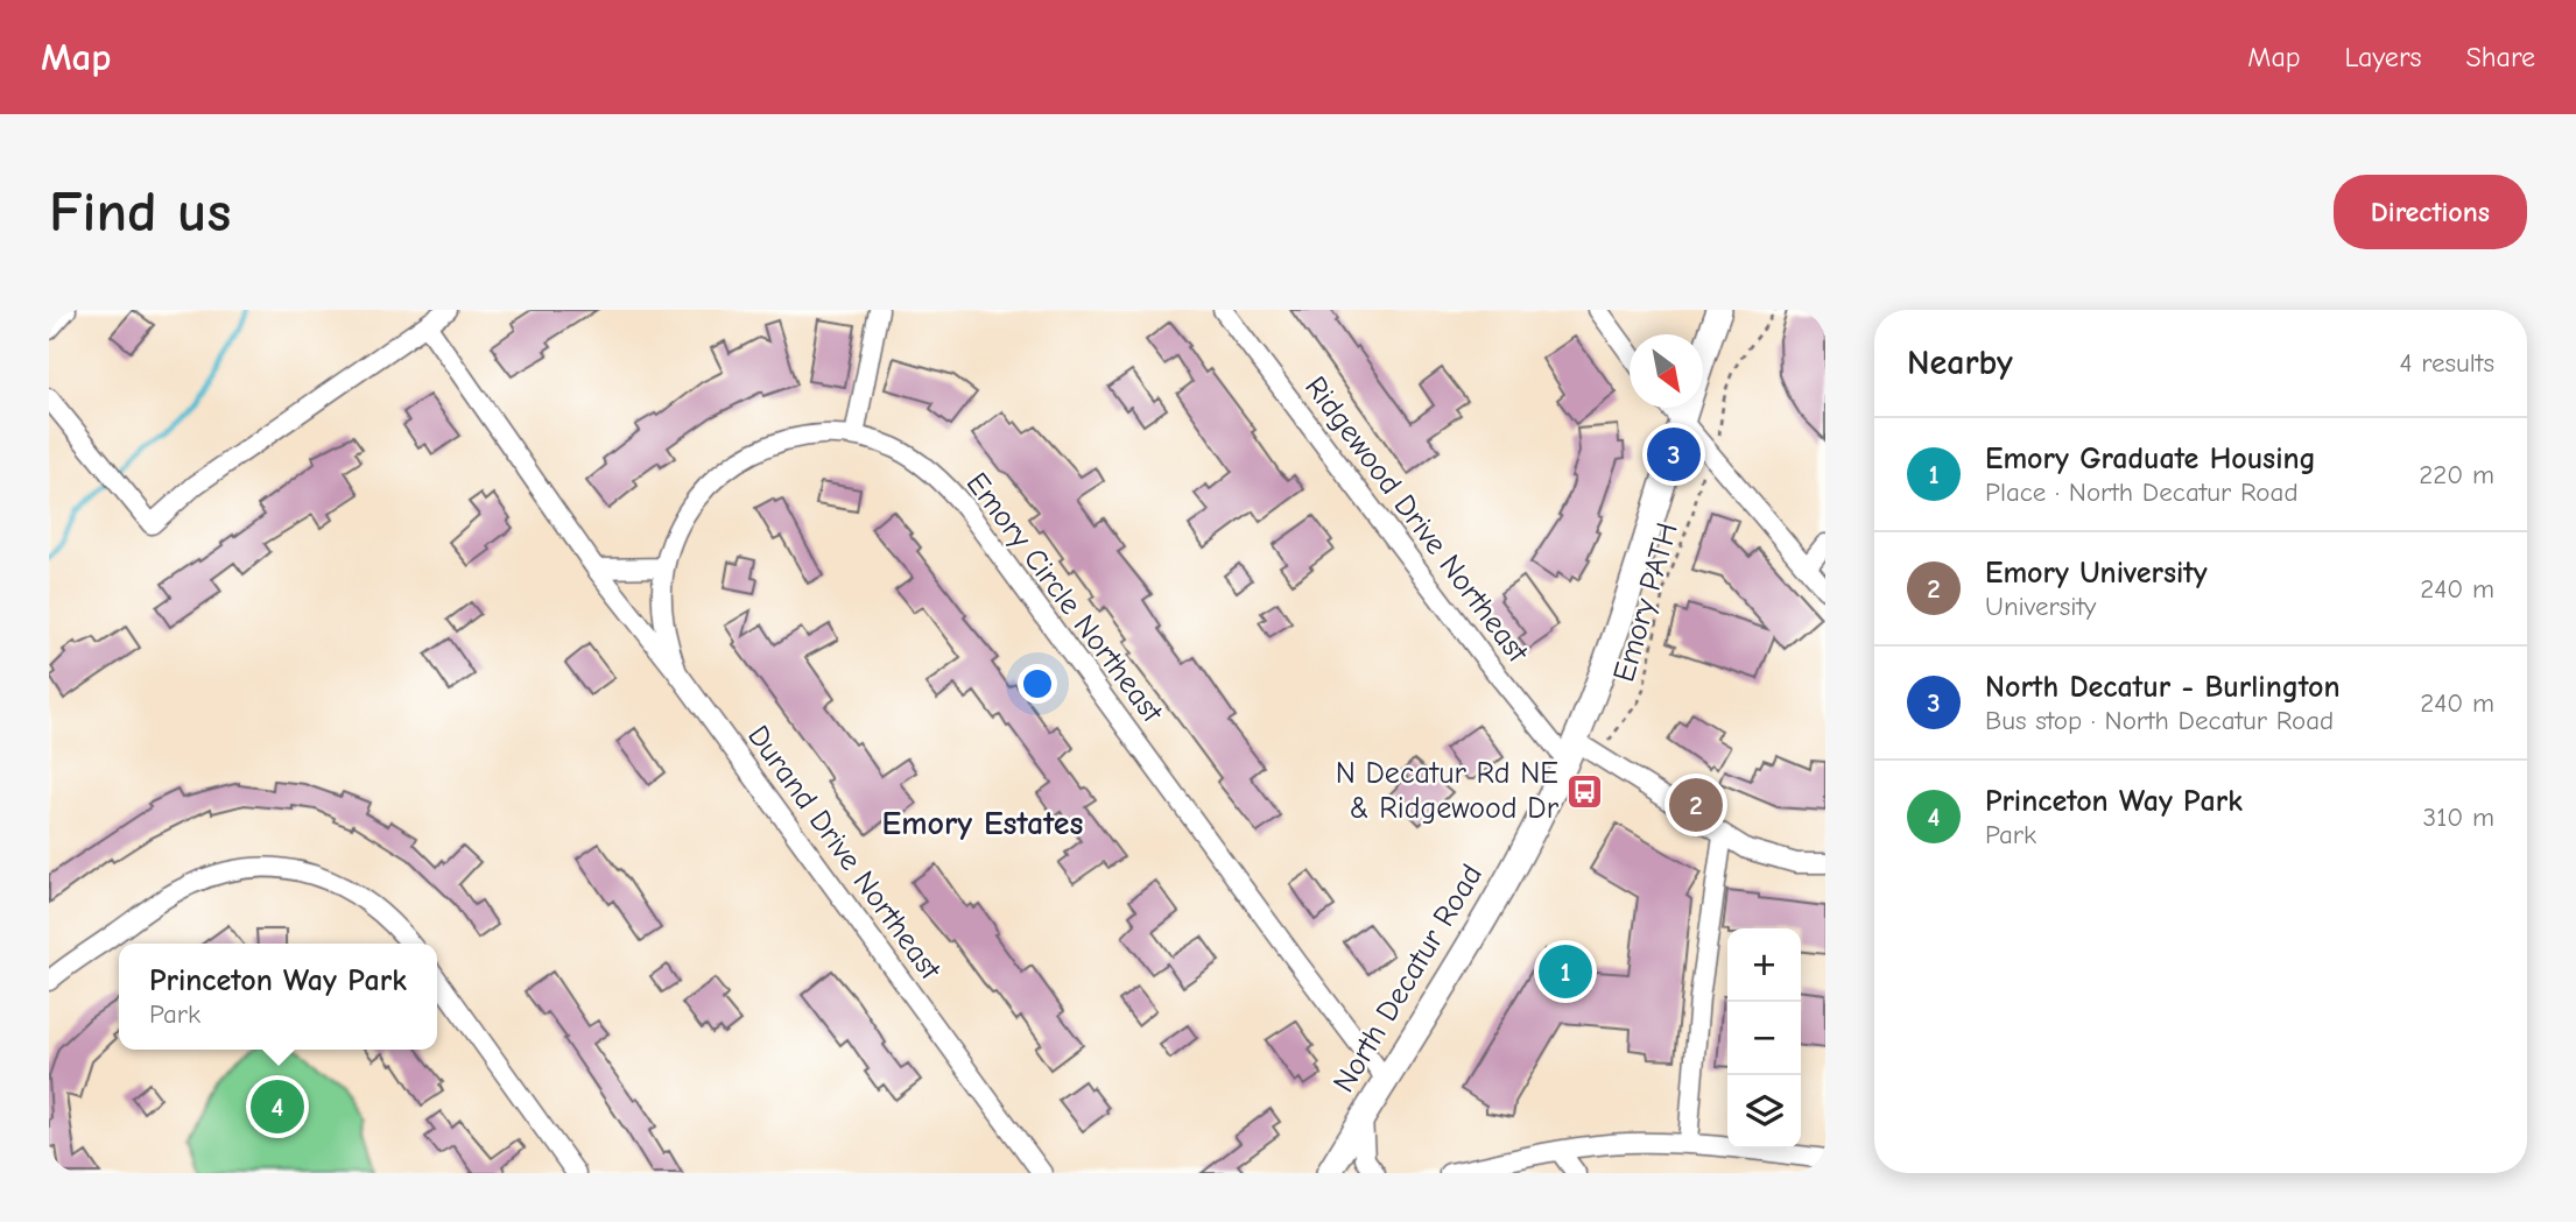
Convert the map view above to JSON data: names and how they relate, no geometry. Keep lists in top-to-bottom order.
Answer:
{
  "streets": {
    "main road": ["North Decatur Road"],
    "street": ["Ridgewood Drive Northeast", "Emory Circle Northeast", "Durand Drive Northeast"],
    "path": ["Emory PATH"]
  },
  "crossings": [
    ["Ridgewood Drive Northeast", "North Decatur Road"],
    ["Emory Circle Northeast", "Durand Drive Northeast"],
    ["Emory Circle Northeast", "North Decatur Road"]
  ],
  "districts": ["Emory Estates"],
  "places": {
    "bus stop": ["N Decatur Rd NE & Ridgewood Dr"]
  },
  "north": "bottom right",
  "page": {
    "header": "Map",
    "nav": ["Map", "Layers", "Share"],
    "buttons": "Directions",
    "title": "Find us",
    "heading": ["Nearby", "4 results"],
    "list": [
      {
        "mark": "1",
        "name": "Emory Graduate Housing",
        "note": "Place · North Decatur Road",
        "value": "220 m"
      },
      {
        "mark": "2",
        "name": "Emory University",
        "note": "University",
        "value": "240 m"
      },
      {
        "mark": "3",
        "name": "North Decatur - Burlington",
        "note": "Bus stop · North Decatur Road",
        "value": "240 m"
      },
      {
        "mark": "4",
        "name": "Princeton Way Park",
        "note": "Park",
        "value": "310 m"
      }
    ],
    "pins": [
      "3",
      "2",
      "1",
      "4"
    ],
    "map_buttons": ["+", "−"],
    "popup": ["Princeton Way Park", "Park"]
  }
}
